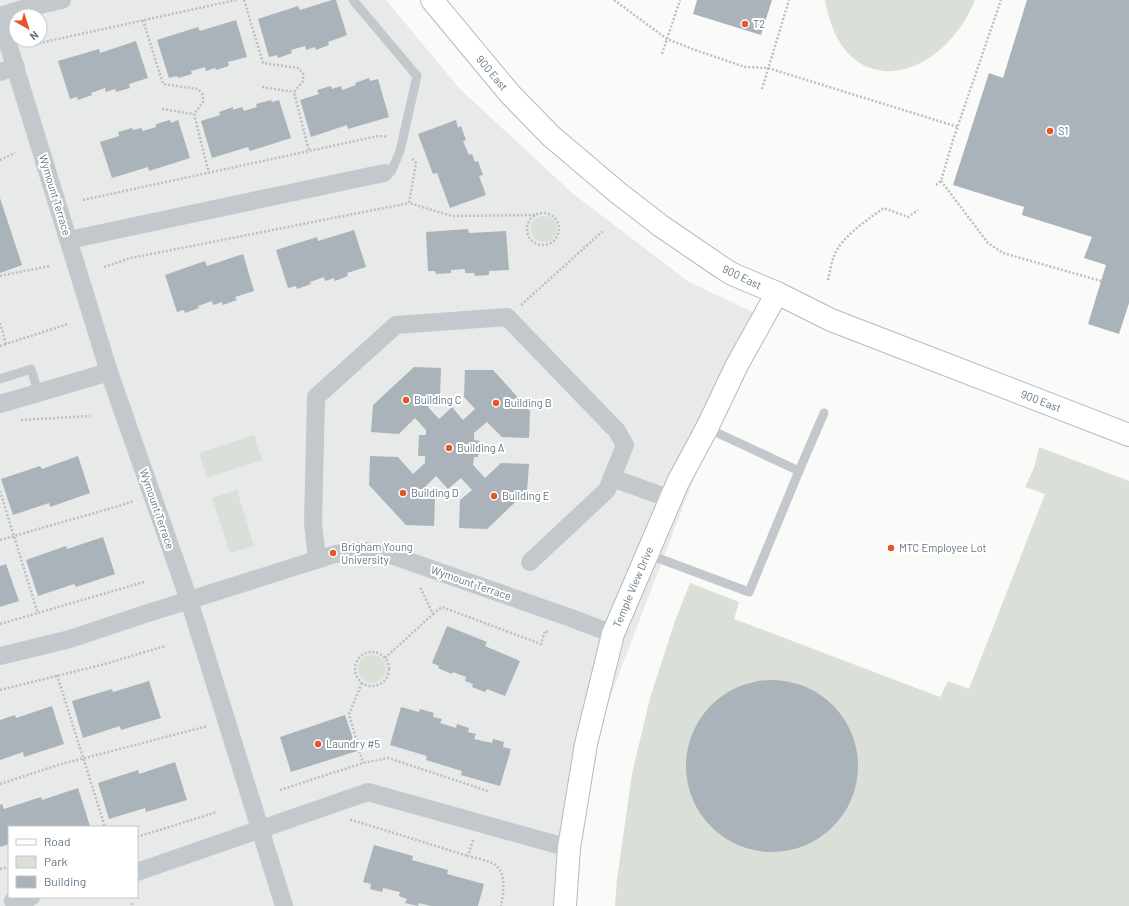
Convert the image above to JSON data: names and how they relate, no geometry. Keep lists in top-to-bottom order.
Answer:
{
  "streets": {
    "main road": ["900 East", "Temple View Drive"],
    "street": ["Wymount Terrace"]
  },
  "crossings": [
    ["900 East", "Temple View Drive"],
    ["Wymount Terrace", "Temple View Drive"]
  ],
  "places": [
    "T2",
    "S1",
    "Building C",
    "Building B",
    "Building A",
    "Building D",
    "Building E",
    "MTC Employee Lot",
    "Brigham Young University",
    "Laundry #5"
  ],
  "legend": ["Road", "Park", "Building"],
  "north": "bottom right"
}
